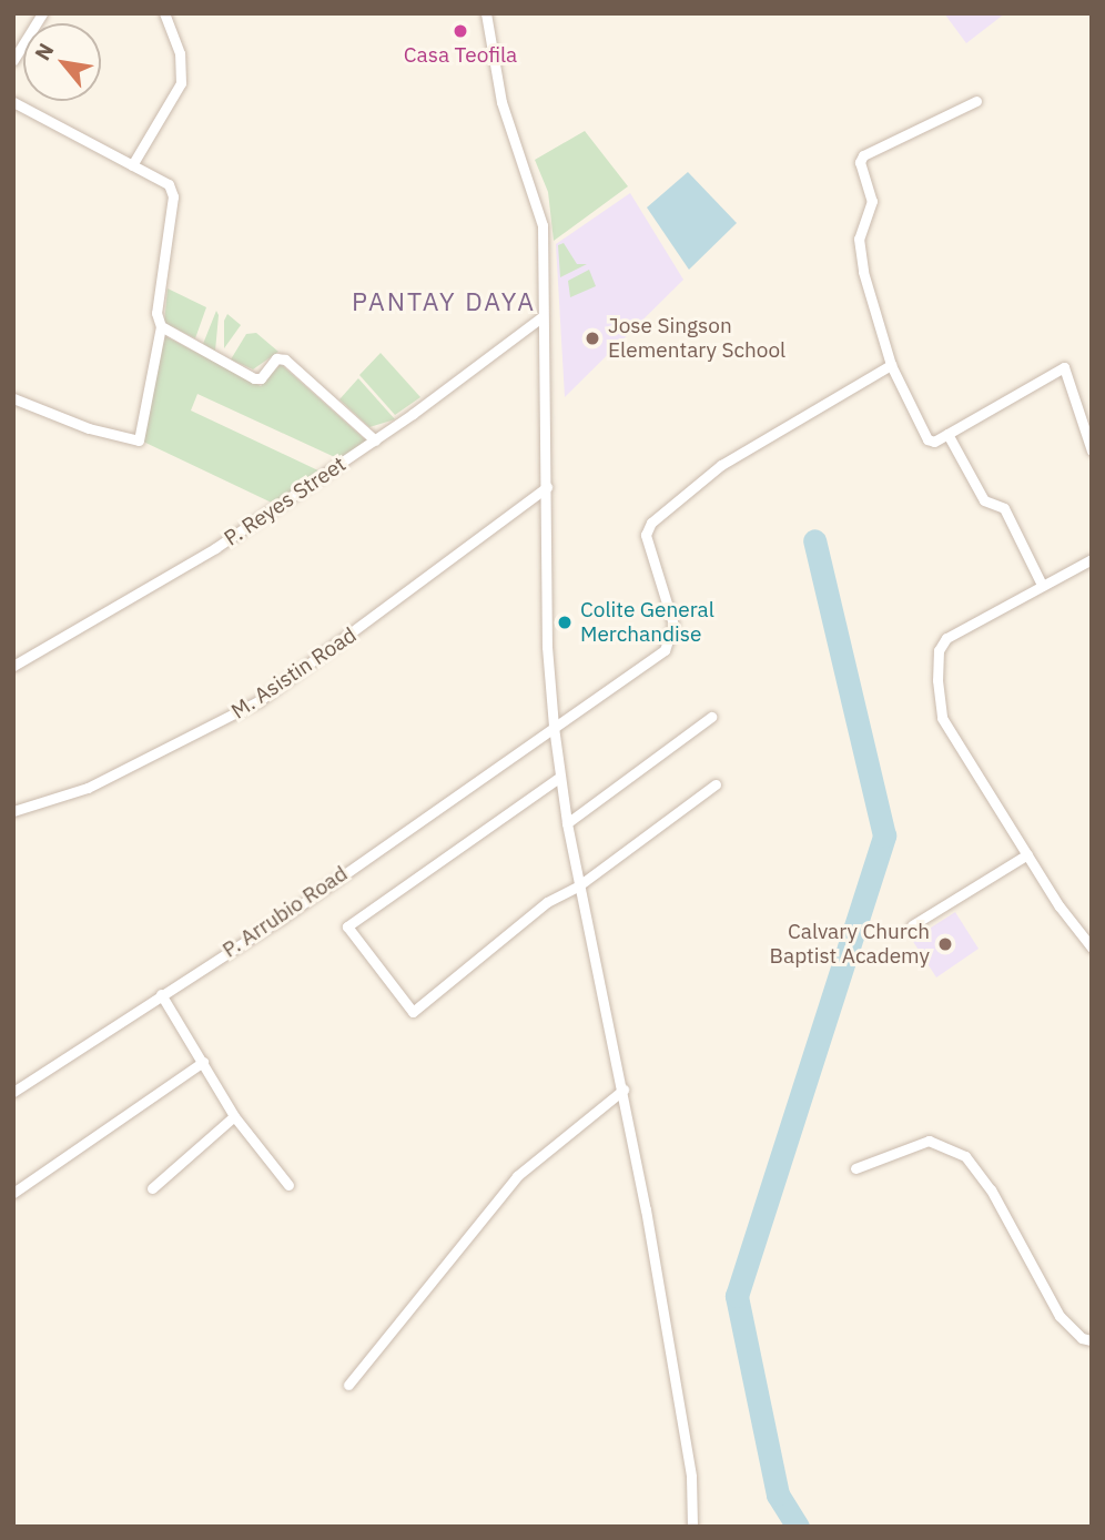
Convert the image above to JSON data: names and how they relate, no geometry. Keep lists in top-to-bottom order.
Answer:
{
  "streets": {
    "street": ["P. Reyes Street", "M. Asistin Road", "P. Arrubio Road"]
  },
  "districts": ["PANTAY DAYA"],
  "places": [
    "Casa Teofila",
    "Jose Singson Elementary School",
    "Colite General Merchandise",
    "Calvary Church Baptist Academy"
  ],
  "north": "top left"
}
